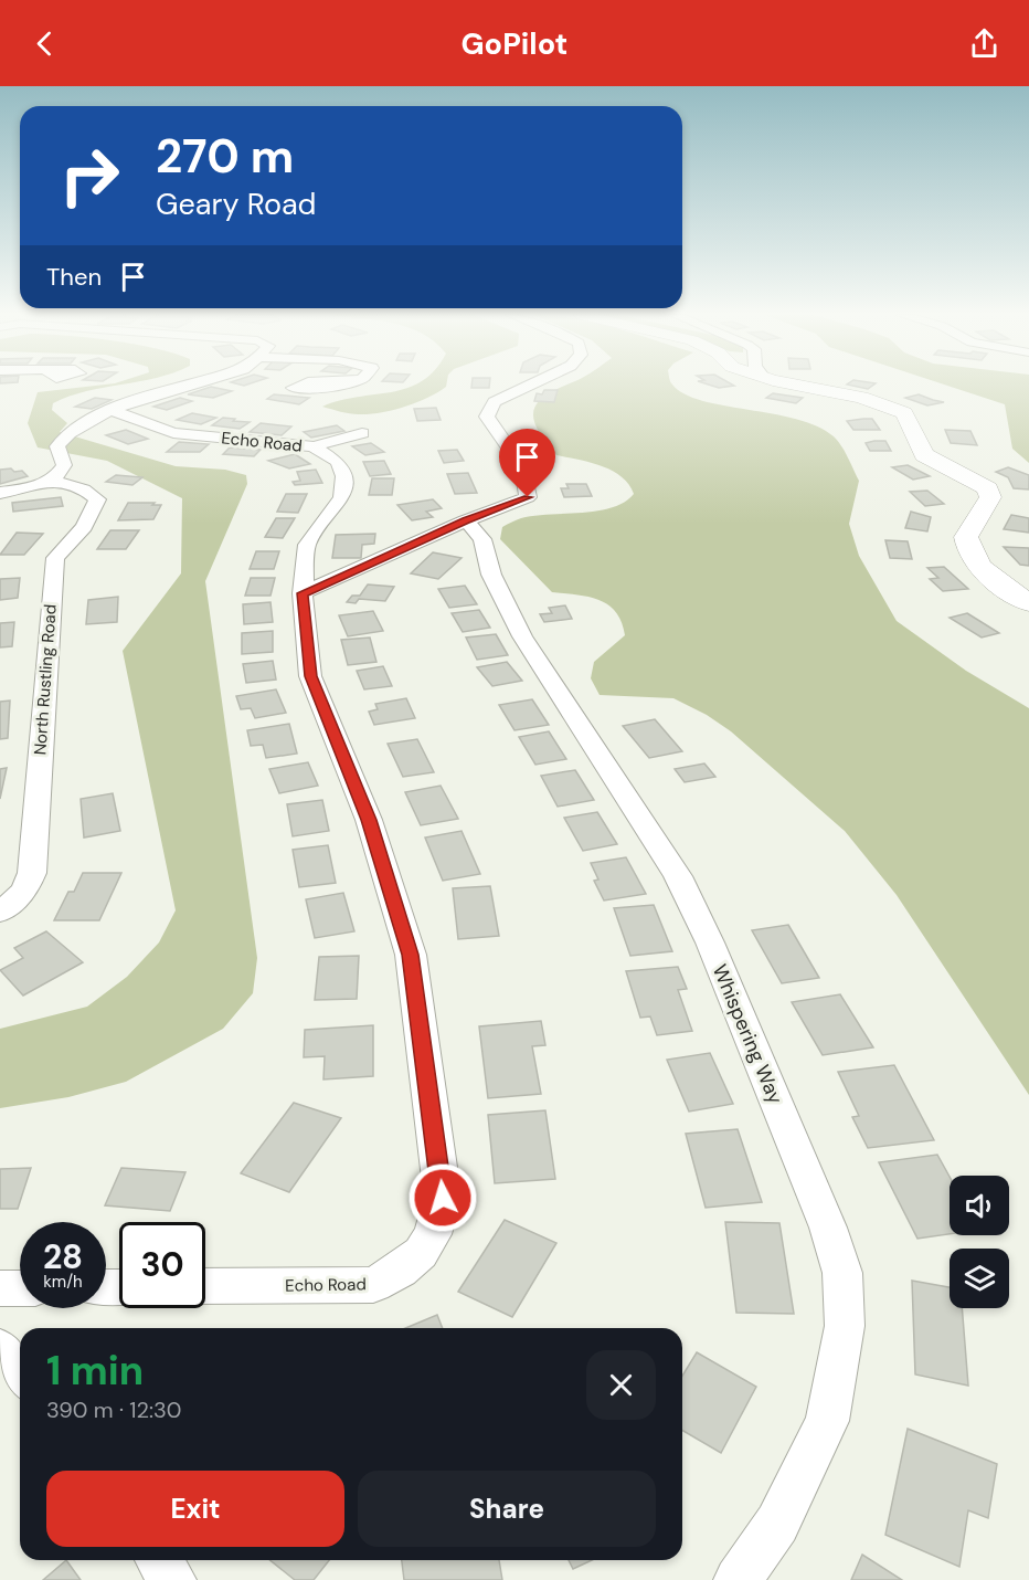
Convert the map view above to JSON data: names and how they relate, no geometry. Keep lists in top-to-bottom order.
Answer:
{
  "streets": {
    "street": ["Echo Road", "North Rustling Road", "Whispering Way"]
  },
  "page": {
    "header": "GoPilot",
    "turn": ["270 m", "Geary Road"],
    "then": "Then",
    "speed": "28 km/h",
    "limit": "30",
    "heading": ["1 min", "390 m · 12:30"],
    "buttons": ["Exit", "Share"]
  }
}
